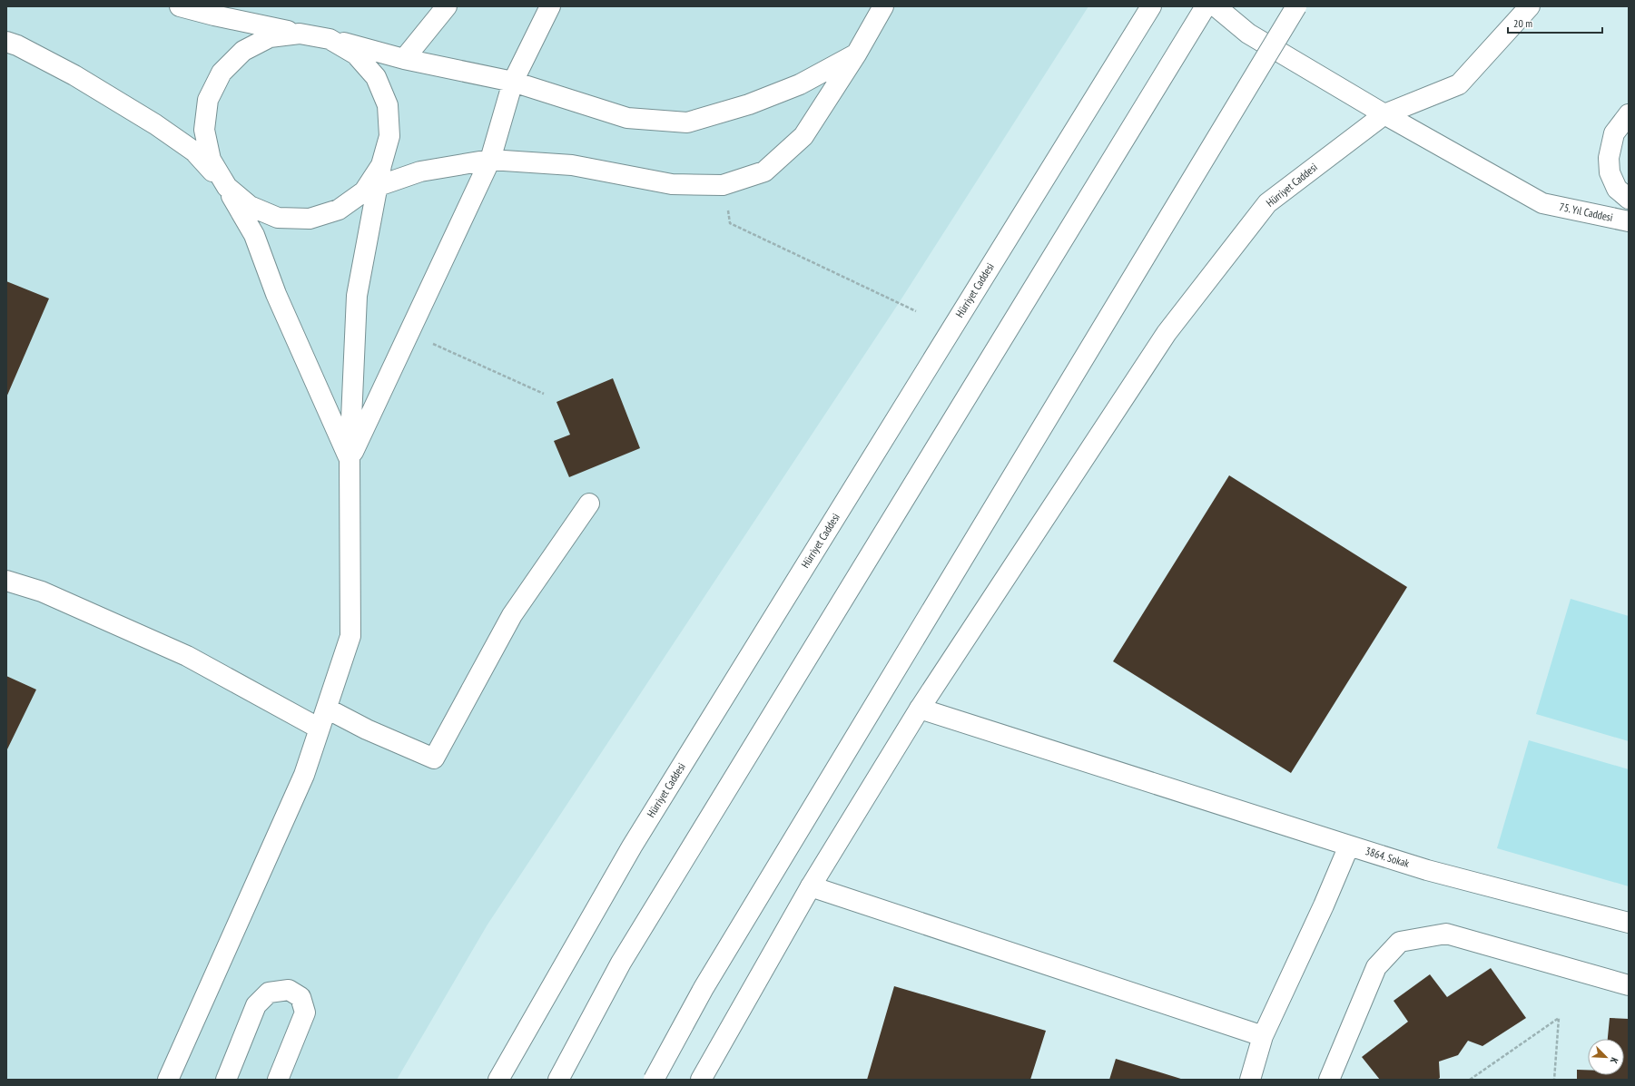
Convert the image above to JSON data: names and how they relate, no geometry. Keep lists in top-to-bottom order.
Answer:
{
  "streets": {
    "main road": ["Hürriyet Caddesi", "75. Yıl Caddesi", "3864. Sokak"]
  },
  "crossings": [
    ["Hürriyet Caddesi", "75. Yıl Caddesi"],
    ["Hürriyet Caddesi", "3864. Sokak"]
  ],
  "scale_bar": "20 m",
  "north": "bottom right"
}
